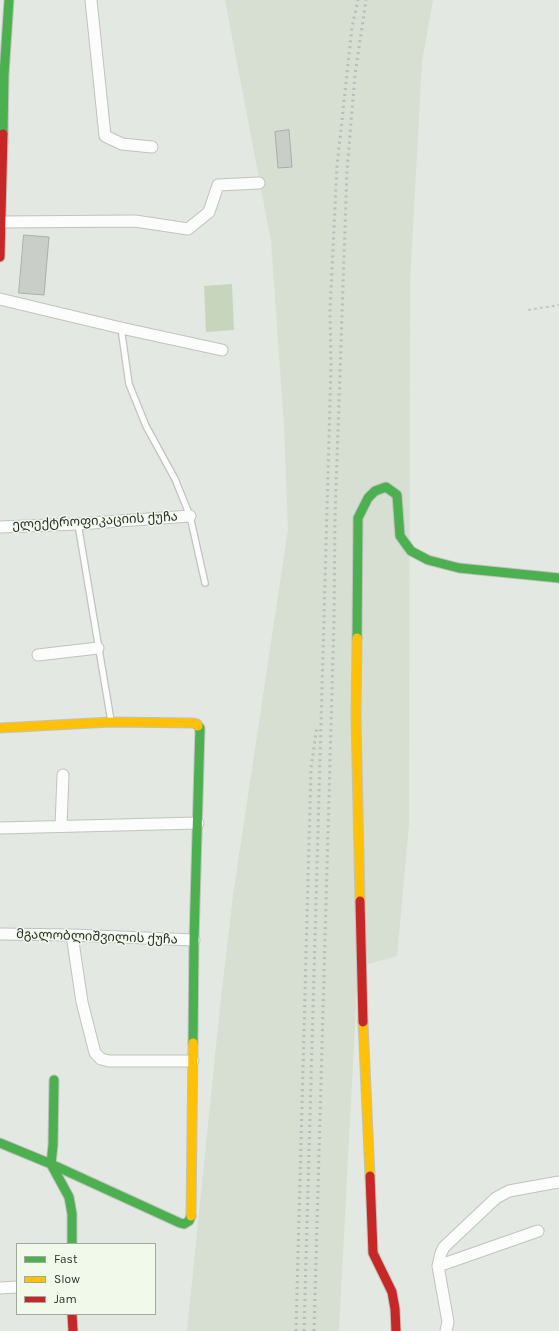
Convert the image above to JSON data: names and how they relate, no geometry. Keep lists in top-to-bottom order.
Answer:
{
  "streets": {
    "street": ["ელექტროფიკაციის ქუჩა", "მგალობლიშვილის ქუჩა"]
  },
  "legend": ["Fast", "Slow", "Jam"]
}
